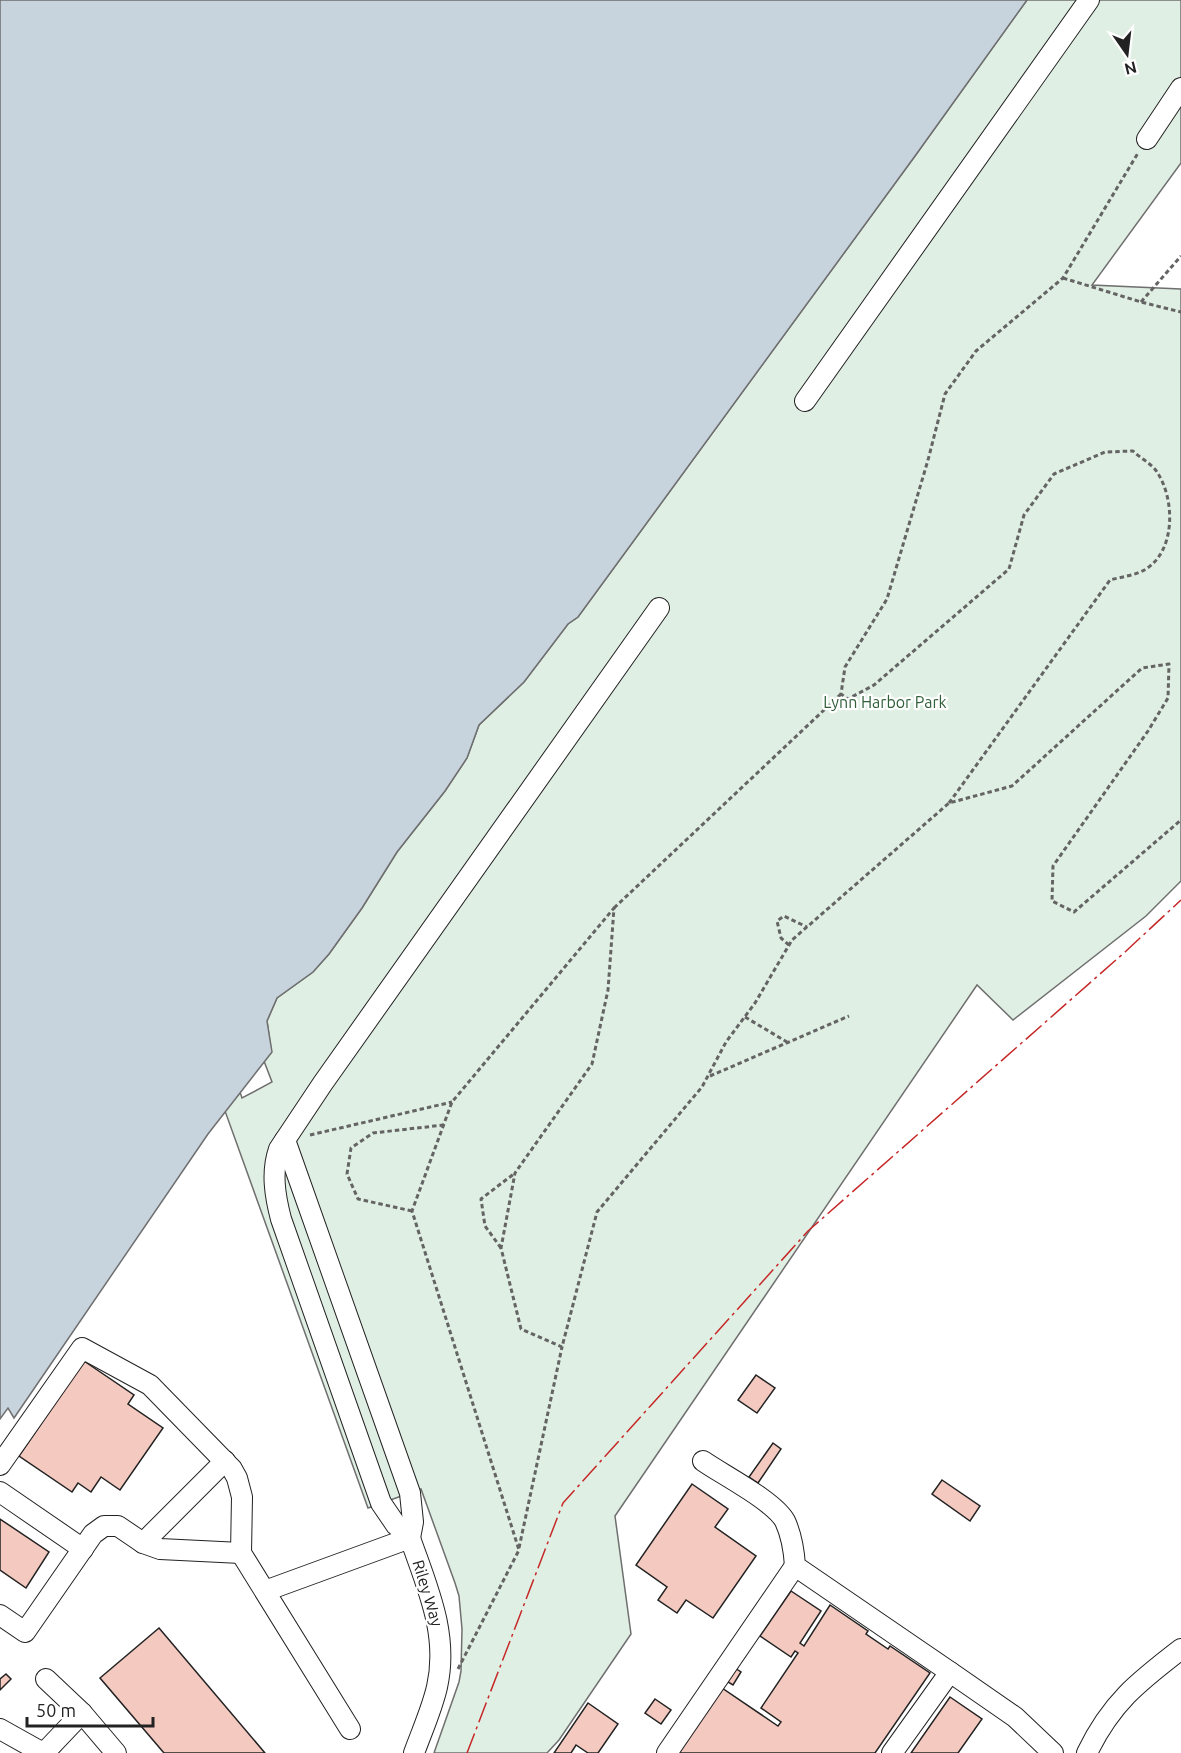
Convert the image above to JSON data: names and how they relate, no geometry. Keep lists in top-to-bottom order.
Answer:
{
  "streets": {
    "street": ["Riley Way"]
  },
  "parks": ["Lynn Harbor Park"],
  "scale_bar": "50 m",
  "north": "bottom"
}
